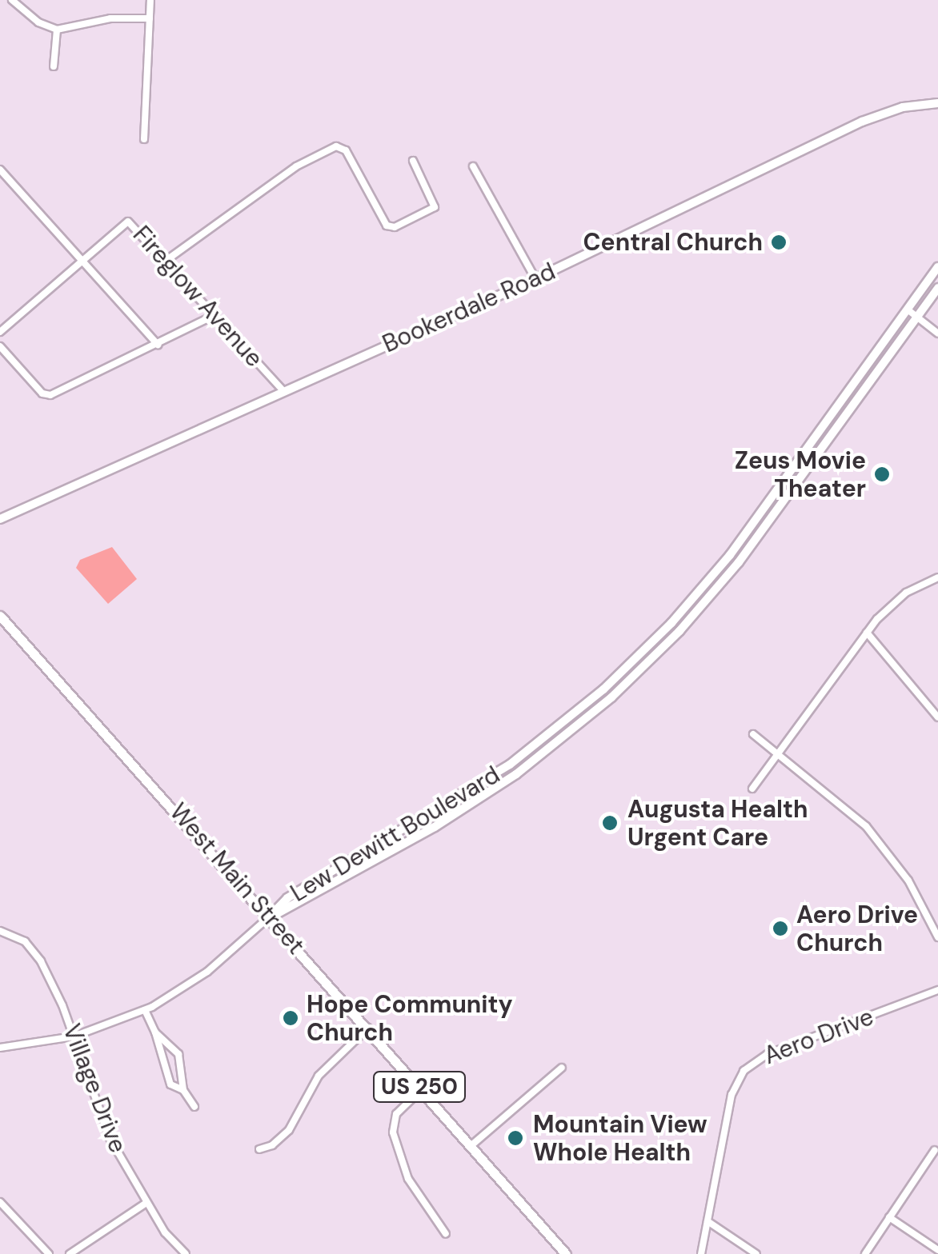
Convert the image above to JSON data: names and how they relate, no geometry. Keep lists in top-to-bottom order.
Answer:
{
  "streets": {
    "main road": [
      "Bookerdale Road",
      "Lew Dewitt Boulevard",
      "West Main Street",
      "US 250"
    ],
    "street": ["Fireglow Avenue", "Aero Drive", "Village Drive"]
  },
  "crossings": [
    ["Fireglow Avenue", "Bookerdale Road"],
    ["Lew Dewitt Boulevard", "West Main Street"],
    ["West Main Street", "US 250"]
  ],
  "places": [
    "Central Church",
    "Zeus Movie Theater",
    "Augusta Health Urgent Care",
    "Aero Drive Church",
    "Hope Community Church",
    "Mountain View Whole Health"
  ]
}
